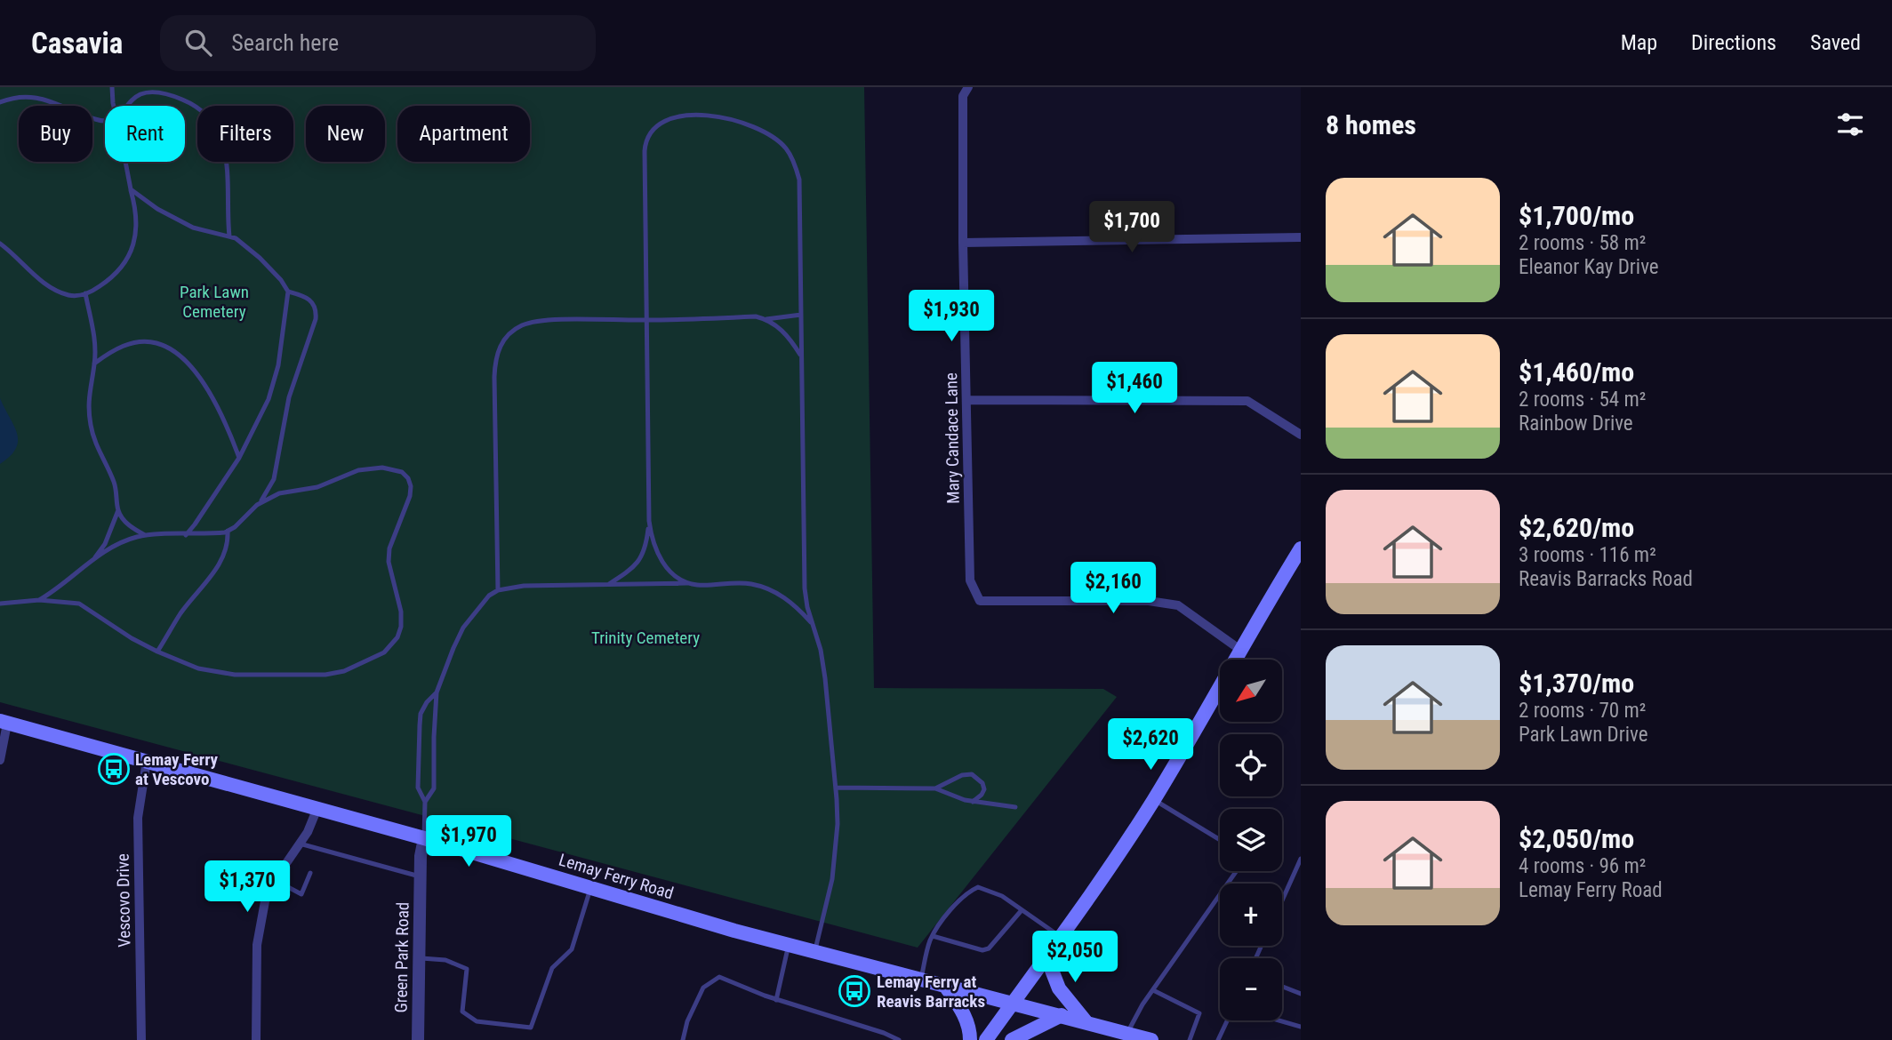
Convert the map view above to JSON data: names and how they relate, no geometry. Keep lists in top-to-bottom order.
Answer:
{
  "streets": {
    "main road": ["Lemay Ferry Road"],
    "street": ["Mary Candace Lane", "Vescovo Drive", "Green Park Road"]
  },
  "crossings": [
    ["Lemay Ferry Road", "Vescovo Drive"],
    ["Lemay Ferry Road", "Green Park Road"]
  ],
  "parks": ["Park Lawn Cemetery", "Trinity Cemetery"],
  "places": {
    "bus stop": ["Lemay Ferry at Vescovo", "Lemay Ferry at Reavis Barracks"]
  },
  "north": "bottom left",
  "page": {
    "header": "Casavia",
    "search": "Search here",
    "nav": ["Map", "Directions", "Saved"],
    "heading": "8 homes",
    "chip": [
      "Buy",
      "Rent",
      "Filters",
      "New",
      "Apartment"
    ],
    "list": [
      {
        "name": "$1,700/mo",
        "note": "2 rooms · 58 m² · Eleanor Kay Drive"
      },
      {
        "name": "$1,460/mo",
        "note": "2 rooms · 54 m² · Rainbow Drive"
      },
      {
        "name": "$2,620/mo",
        "note": "3 rooms · 116 m² · Reavis Barracks Road"
      },
      {
        "name": "$1,370/mo",
        "note": "2 rooms · 70 m² · Park Lawn Drive"
      },
      {
        "name": "$2,050/mo",
        "note": "4 rooms · 96 m² · Lemay Ferry Road"
      }
    ],
    "price": [
      "$1,700",
      "$1,930",
      "$1,460",
      "$2,160",
      "$2,620",
      "$1,970",
      "$1,370",
      "$2,050"
    ],
    "map_buttons": ["+", "−"]
  }
}
